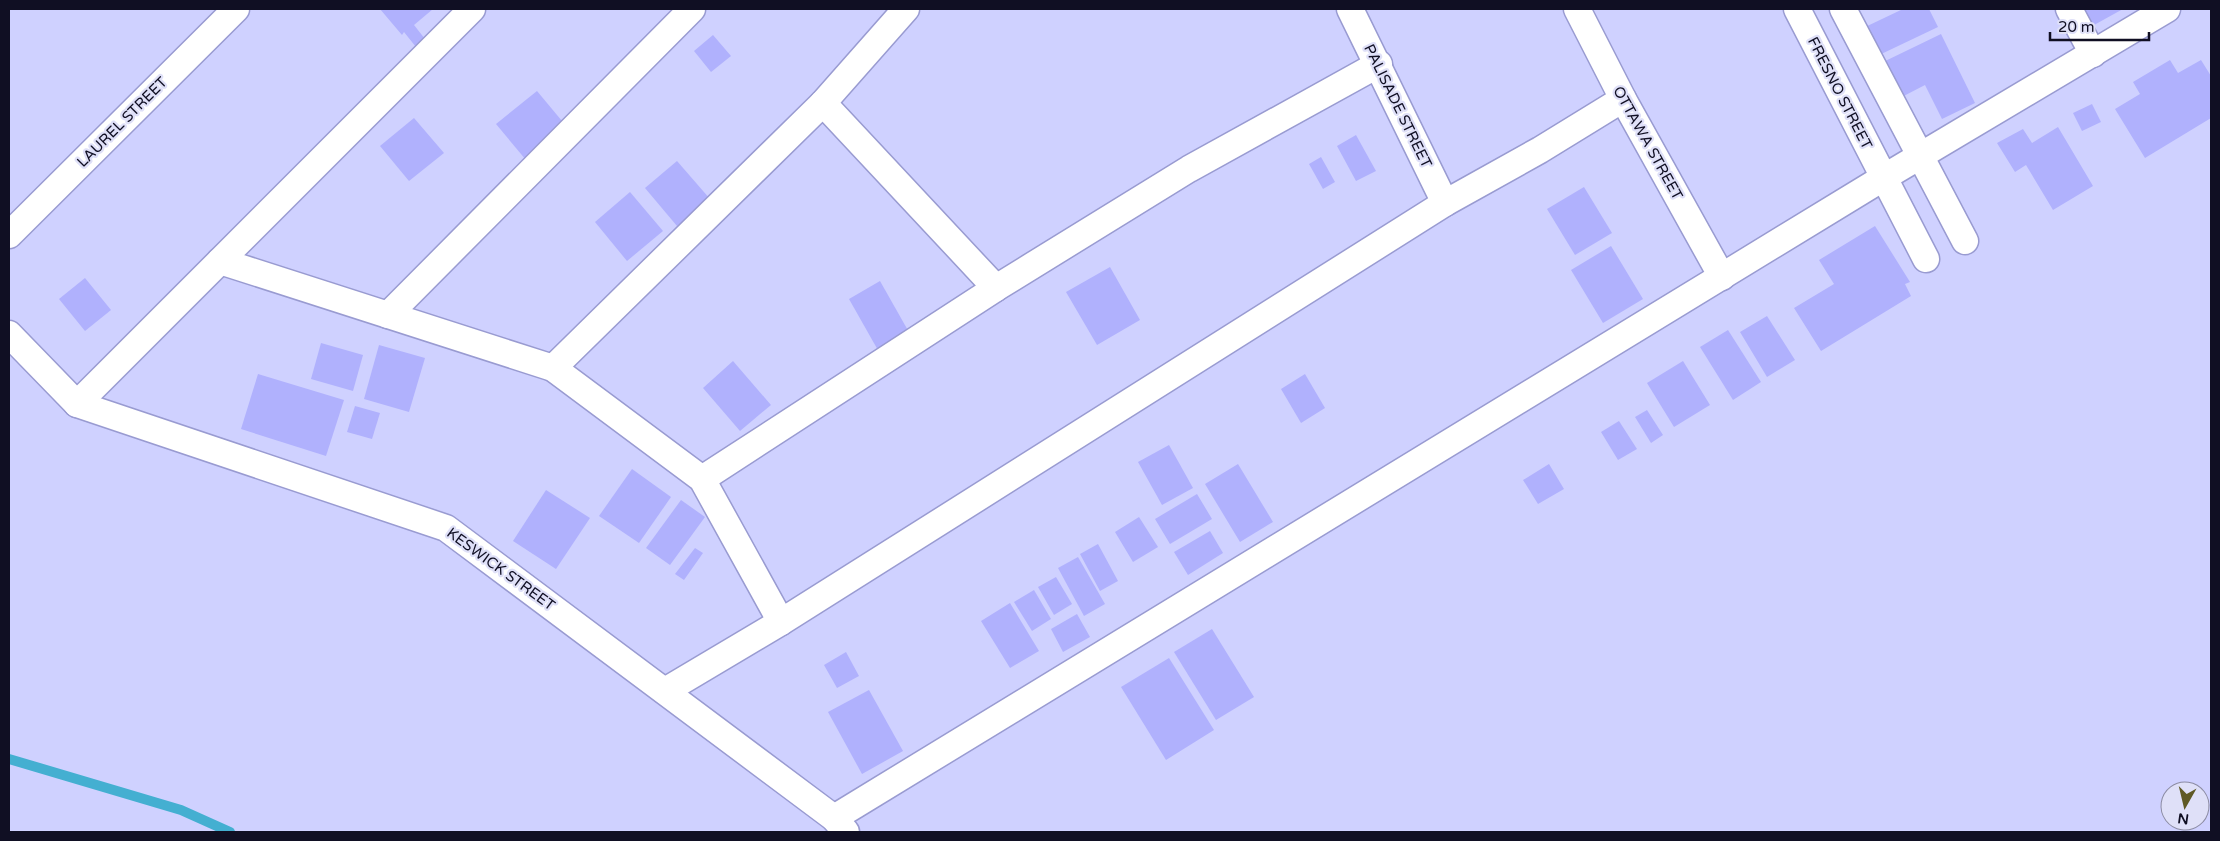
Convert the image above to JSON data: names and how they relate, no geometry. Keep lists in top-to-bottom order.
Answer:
{
  "streets": {
    "street": [
      "FRESNO STREET",
      "PALISADE STREET",
      "LAUREL STREET",
      "OTTAWA STREET",
      "KESWICK STREET"
    ]
  },
  "scale_bar": "20 m",
  "north": "bottom"
}
